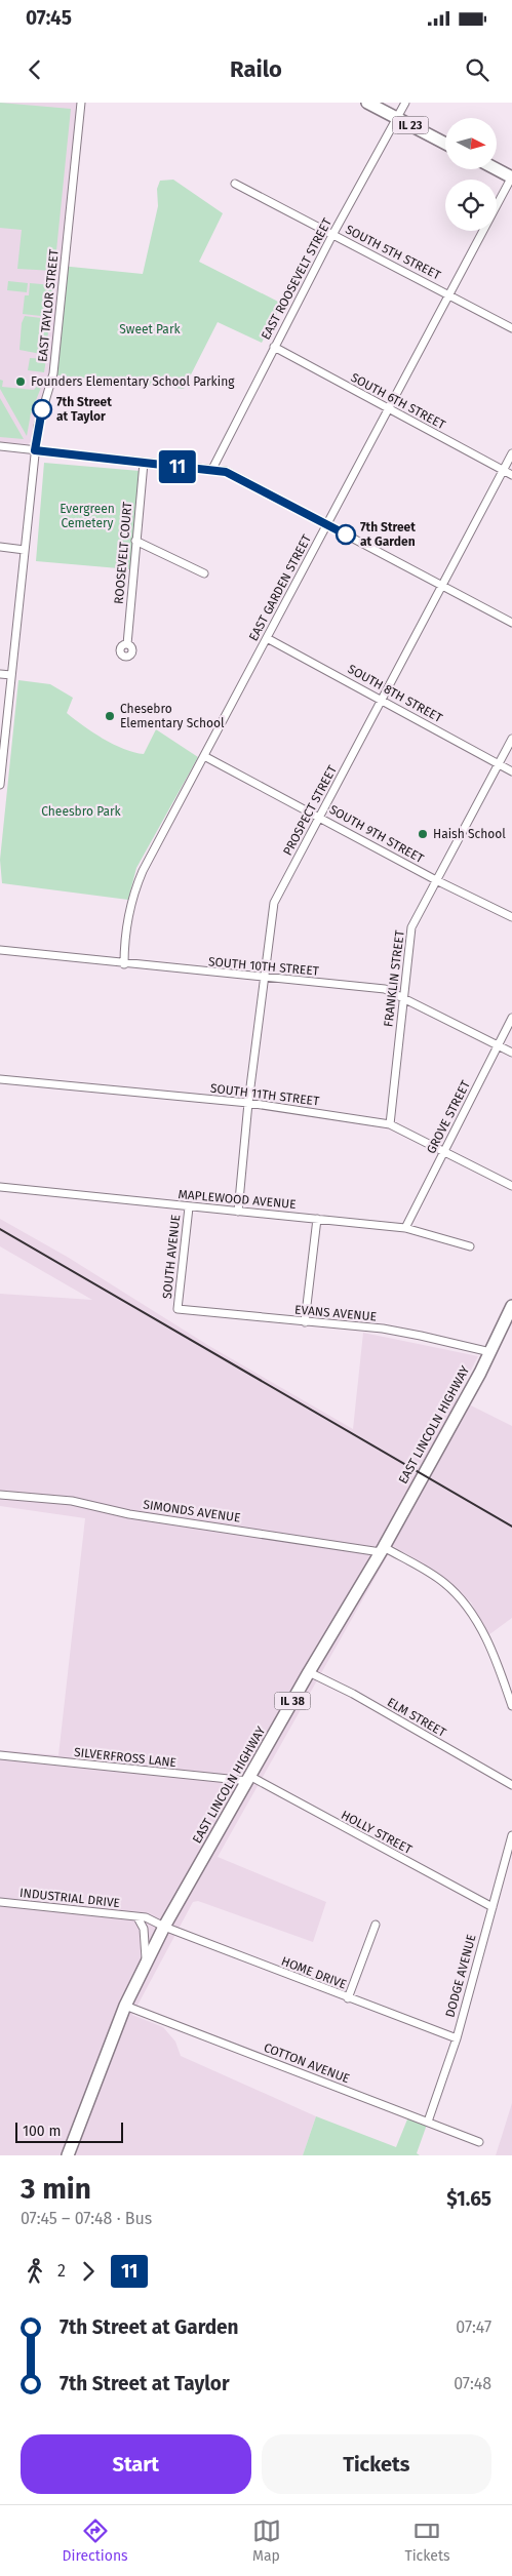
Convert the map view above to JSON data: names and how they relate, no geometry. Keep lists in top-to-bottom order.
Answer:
{
  "streets": {
    "main road": ["IL 23", "EAST LINCOLN HIGHWAY", "IL 38"],
    "street": [
      "SOUTH 5TH STREET",
      "EAST ROOSEVELT STREET",
      "EAST TAYLOR STREET",
      "SOUTH 6TH STREET",
      "ROOSEVELT COURT",
      "EAST GARDEN STREET",
      "SOUTH 8TH STREET",
      "PROSPECT STREET",
      "SOUTH 9TH STREET",
      "SOUTH 10TH STREET",
      "FRANKLIN STREET",
      "SOUTH 11TH STREET",
      "GROVE STREET",
      "MAPLEWOOD AVENUE",
      "SOUTH AVENUE",
      "EVANS AVENUE",
      "SIMONDS AVENUE",
      "ELM STREET",
      "SILVERFROSS LANE",
      "HOLLY STREET",
      "INDUSTRIAL DRIVE",
      "HOME DRIVE",
      "DODGE AVENUE",
      "COTTON AVENUE"
    ]
  },
  "crossings": [
    ["IL 23", "EAST ROOSEVELT STREET"],
    ["SOUTH 5TH STREET", "EAST ROOSEVELT STREET"],
    ["SOUTH 5TH STREET", "EAST GARDEN STREET"],
    ["EAST ROOSEVELT STREET", "SOUTH 6TH STREET"],
    ["SOUTH 6TH STREET", "EAST GARDEN STREET"],
    ["SOUTH 6TH STREET", "PROSPECT STREET"],
    ["EAST GARDEN STREET", "SOUTH 8TH STREET"],
    ["EAST GARDEN STREET", "SOUTH 9TH STREET"],
    ["EAST GARDEN STREET", "SOUTH 10TH STREET"],
    ["SOUTH 8TH STREET", "PROSPECT STREET"],
    ["SOUTH 8TH STREET", "FRANKLIN STREET"],
    ["PROSPECT STREET", "SOUTH 9TH STREET"],
    ["PROSPECT STREET", "SOUTH 10TH STREET"],
    ["PROSPECT STREET", "SOUTH 11TH STREET"],
    ["PROSPECT STREET", "MAPLEWOOD AVENUE"],
    ["SOUTH 9TH STREET", "FRANKLIN STREET"],
    ["SOUTH 10TH STREET", "FRANKLIN STREET"],
    ["SOUTH 10TH STREET", "GROVE STREET"],
    ["FRANKLIN STREET", "SOUTH 11TH STREET"],
    ["SOUTH 11TH STREET", "GROVE STREET"],
    ["GROVE STREET", "MAPLEWOOD AVENUE"],
    ["MAPLEWOOD AVENUE", "SOUTH AVENUE"],
    ["SOUTH AVENUE", "EVANS AVENUE"],
    ["EVANS AVENUE", "EAST LINCOLN HIGHWAY"],
    ["EAST LINCOLN HIGHWAY", "SIMONDS AVENUE"],
    ["EAST LINCOLN HIGHWAY", "ELM STREET"],
    ["EAST LINCOLN HIGHWAY", "SILVERFROSS LANE"],
    ["EAST LINCOLN HIGHWAY", "HOLLY STREET"],
    ["EAST LINCOLN HIGHWAY", "INDUSTRIAL DRIVE"],
    ["EAST LINCOLN HIGHWAY", "HOME DRIVE"],
    ["EAST LINCOLN HIGHWAY", "COTTON AVENUE"],
    ["SILVERFROSS LANE", "HOLLY STREET"],
    ["HOLLY STREET", "DODGE AVENUE"],
    ["INDUSTRIAL DRIVE", "HOME DRIVE"],
    ["HOME DRIVE", "DODGE AVENUE"],
    ["DODGE AVENUE", "COTTON AVENUE"]
  ],
  "parks": ["Sweet Park", "Evergreen Cemetery", "Cheesbro Park"],
  "places": [
    "Founders Elementary School Parking",
    "7th Street at Taylor",
    "7th Street at Garden",
    "Chesebro Elementary School",
    "Haish School"
  ],
  "lines": ["bus line 11"],
  "scale_bar": "100 m",
  "north": "right",
  "page": {
    "status": "07:45",
    "header": "Railo",
    "on_map": "11",
    "scale": "100 m",
    "heading": ["3 min", "07:45 – 07:48 · Bus", "$1.65"],
    "legs": ["2", "11"],
    "list": [
      {
        "name": "7th Street at Garden",
        "value": "07:47"
      },
      {
        "name": "7th Street at Taylor",
        "value": "07:48"
      }
    ],
    "buttons": ["Start", "Tickets"],
    "tabs": ["Directions", "Map", "Tickets"]
  }
}
